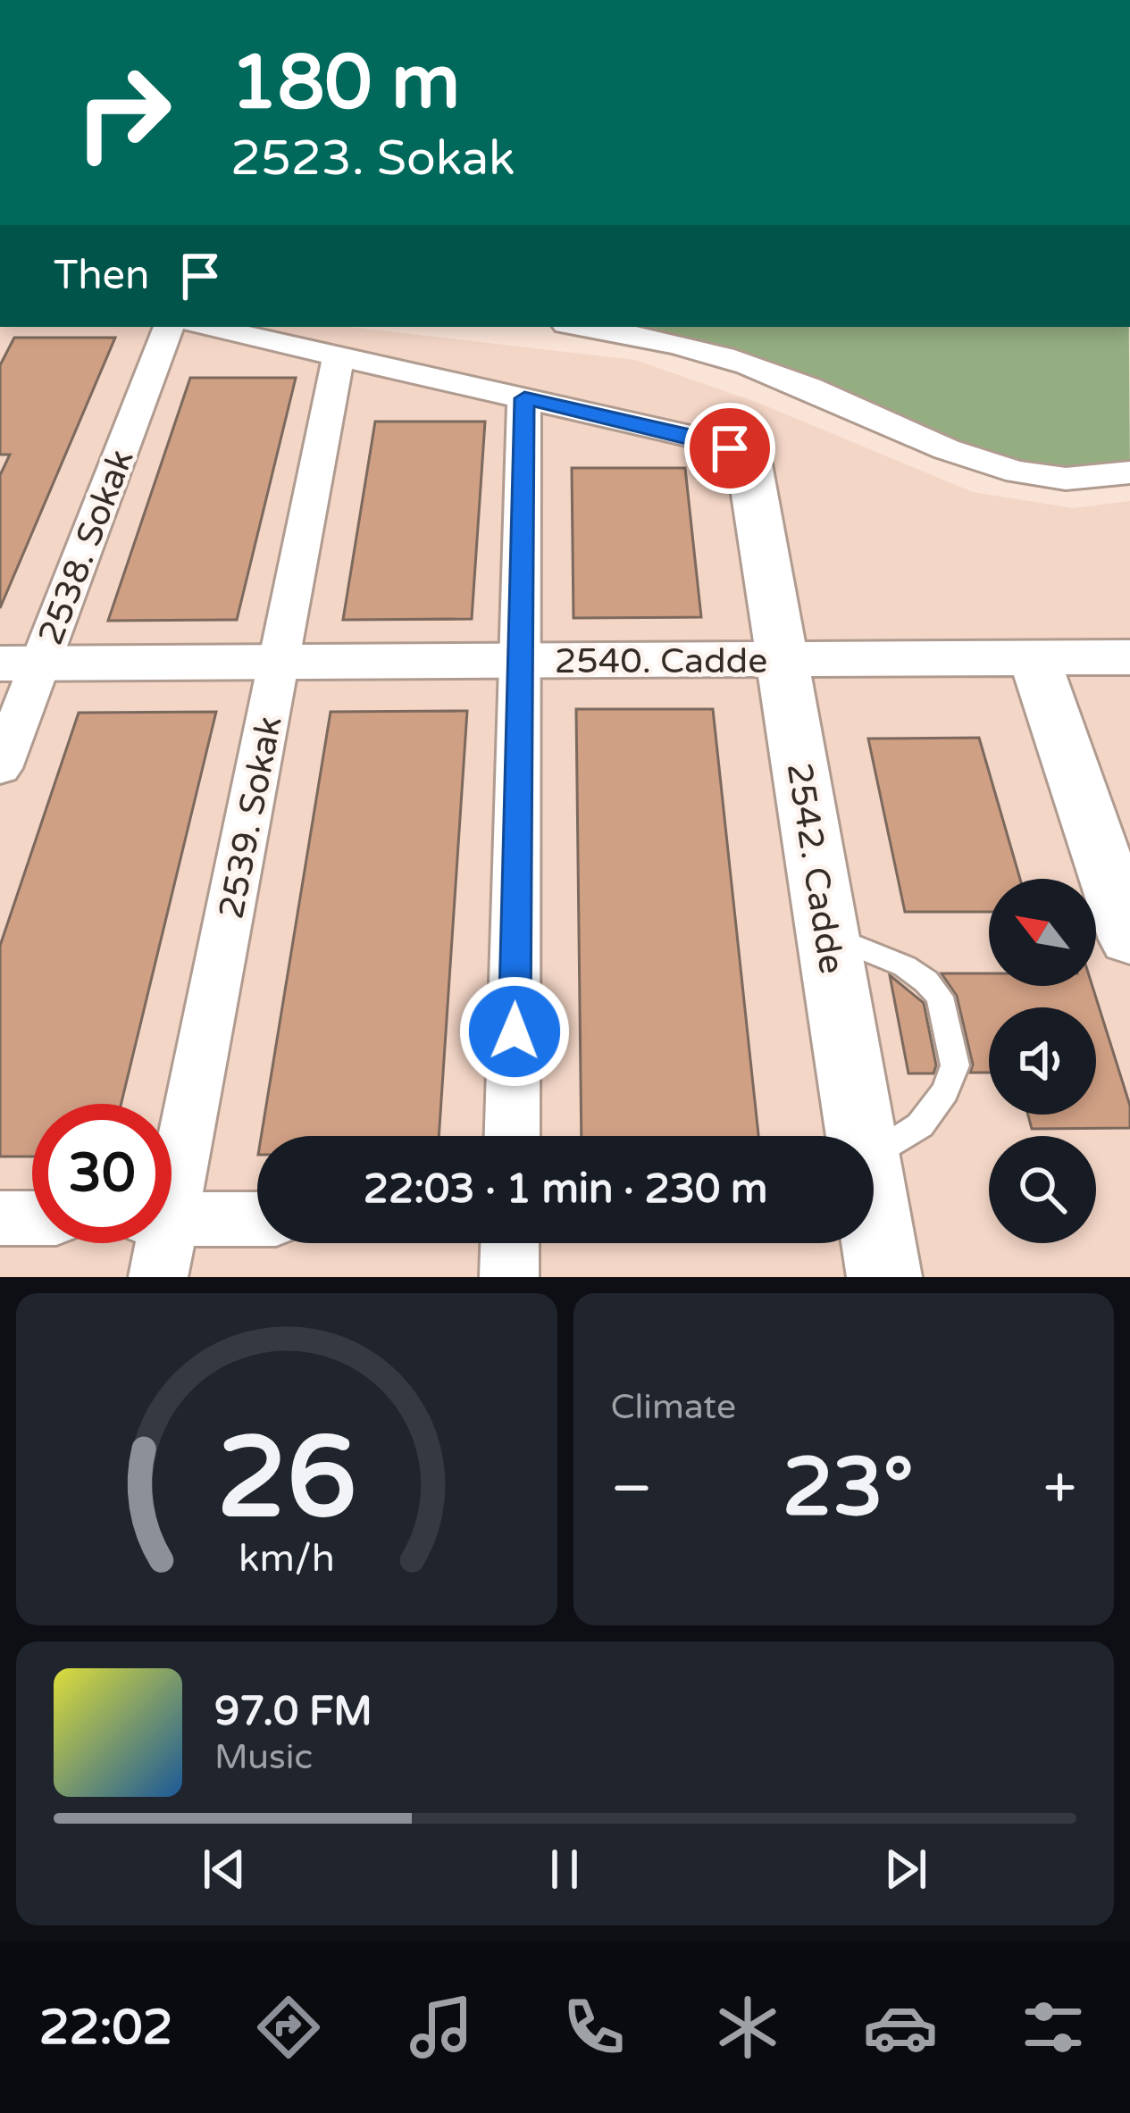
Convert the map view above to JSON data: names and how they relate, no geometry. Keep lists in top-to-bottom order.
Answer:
{
  "streets": {
    "street": [
      "2538. Sokak",
      "2540. Cadde",
      "2539. Sokak",
      "2542. Cadde"
    ]
  },
  "crossings": [
    ["2538. Sokak", "2540. Cadde"],
    ["2540. Cadde", "2539. Sokak"],
    ["2540. Cadde", "2542. Cadde"]
  ],
  "north": "top left",
  "page": {
    "turn": ["180 m", "2523. Sokak"],
    "then": "Then",
    "limit": "30",
    "trip": "22:03 · 1 min · 230 m",
    "tile": "Climate",
    "heat": ["−", "23°", "+"],
    "song": ["97.0 FM", "Music"],
    "tabs": "22:02",
    "gauge": ["26", "km/h"]
  }
}
